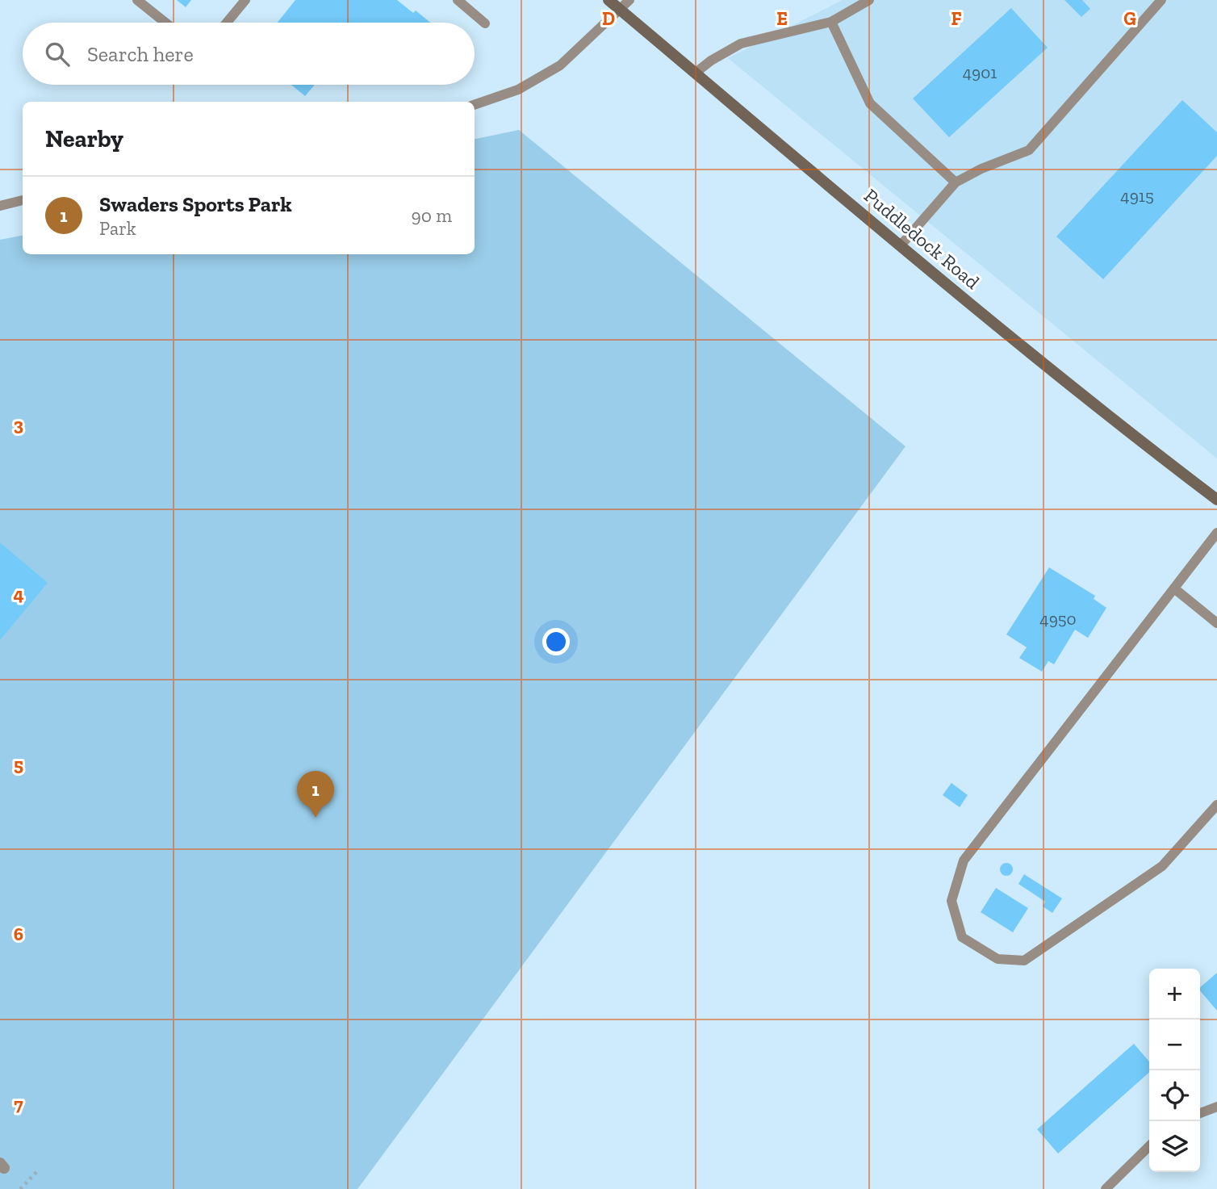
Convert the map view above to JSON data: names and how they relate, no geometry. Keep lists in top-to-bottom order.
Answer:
{
  "streets": {
    "main road": ["Puddledock Road"]
  },
  "house_numbers": ["4901", "4915", "4950"],
  "page": {
    "search": "Search here",
    "heading": "Nearby",
    "list": [
      {
        "mark": "1",
        "name": "Swaders Sports Park",
        "note": "Park",
        "value": "90 m"
      }
    ],
    "pins": "1",
    "map_buttons": ["+", "−"]
  },
  "grid": {
    "columns": [
      "D",
      "E",
      "F",
      "G"
    ],
    "rows": [
      "3",
      "4",
      "5",
      "6",
      "7"
    ]
  }
}
